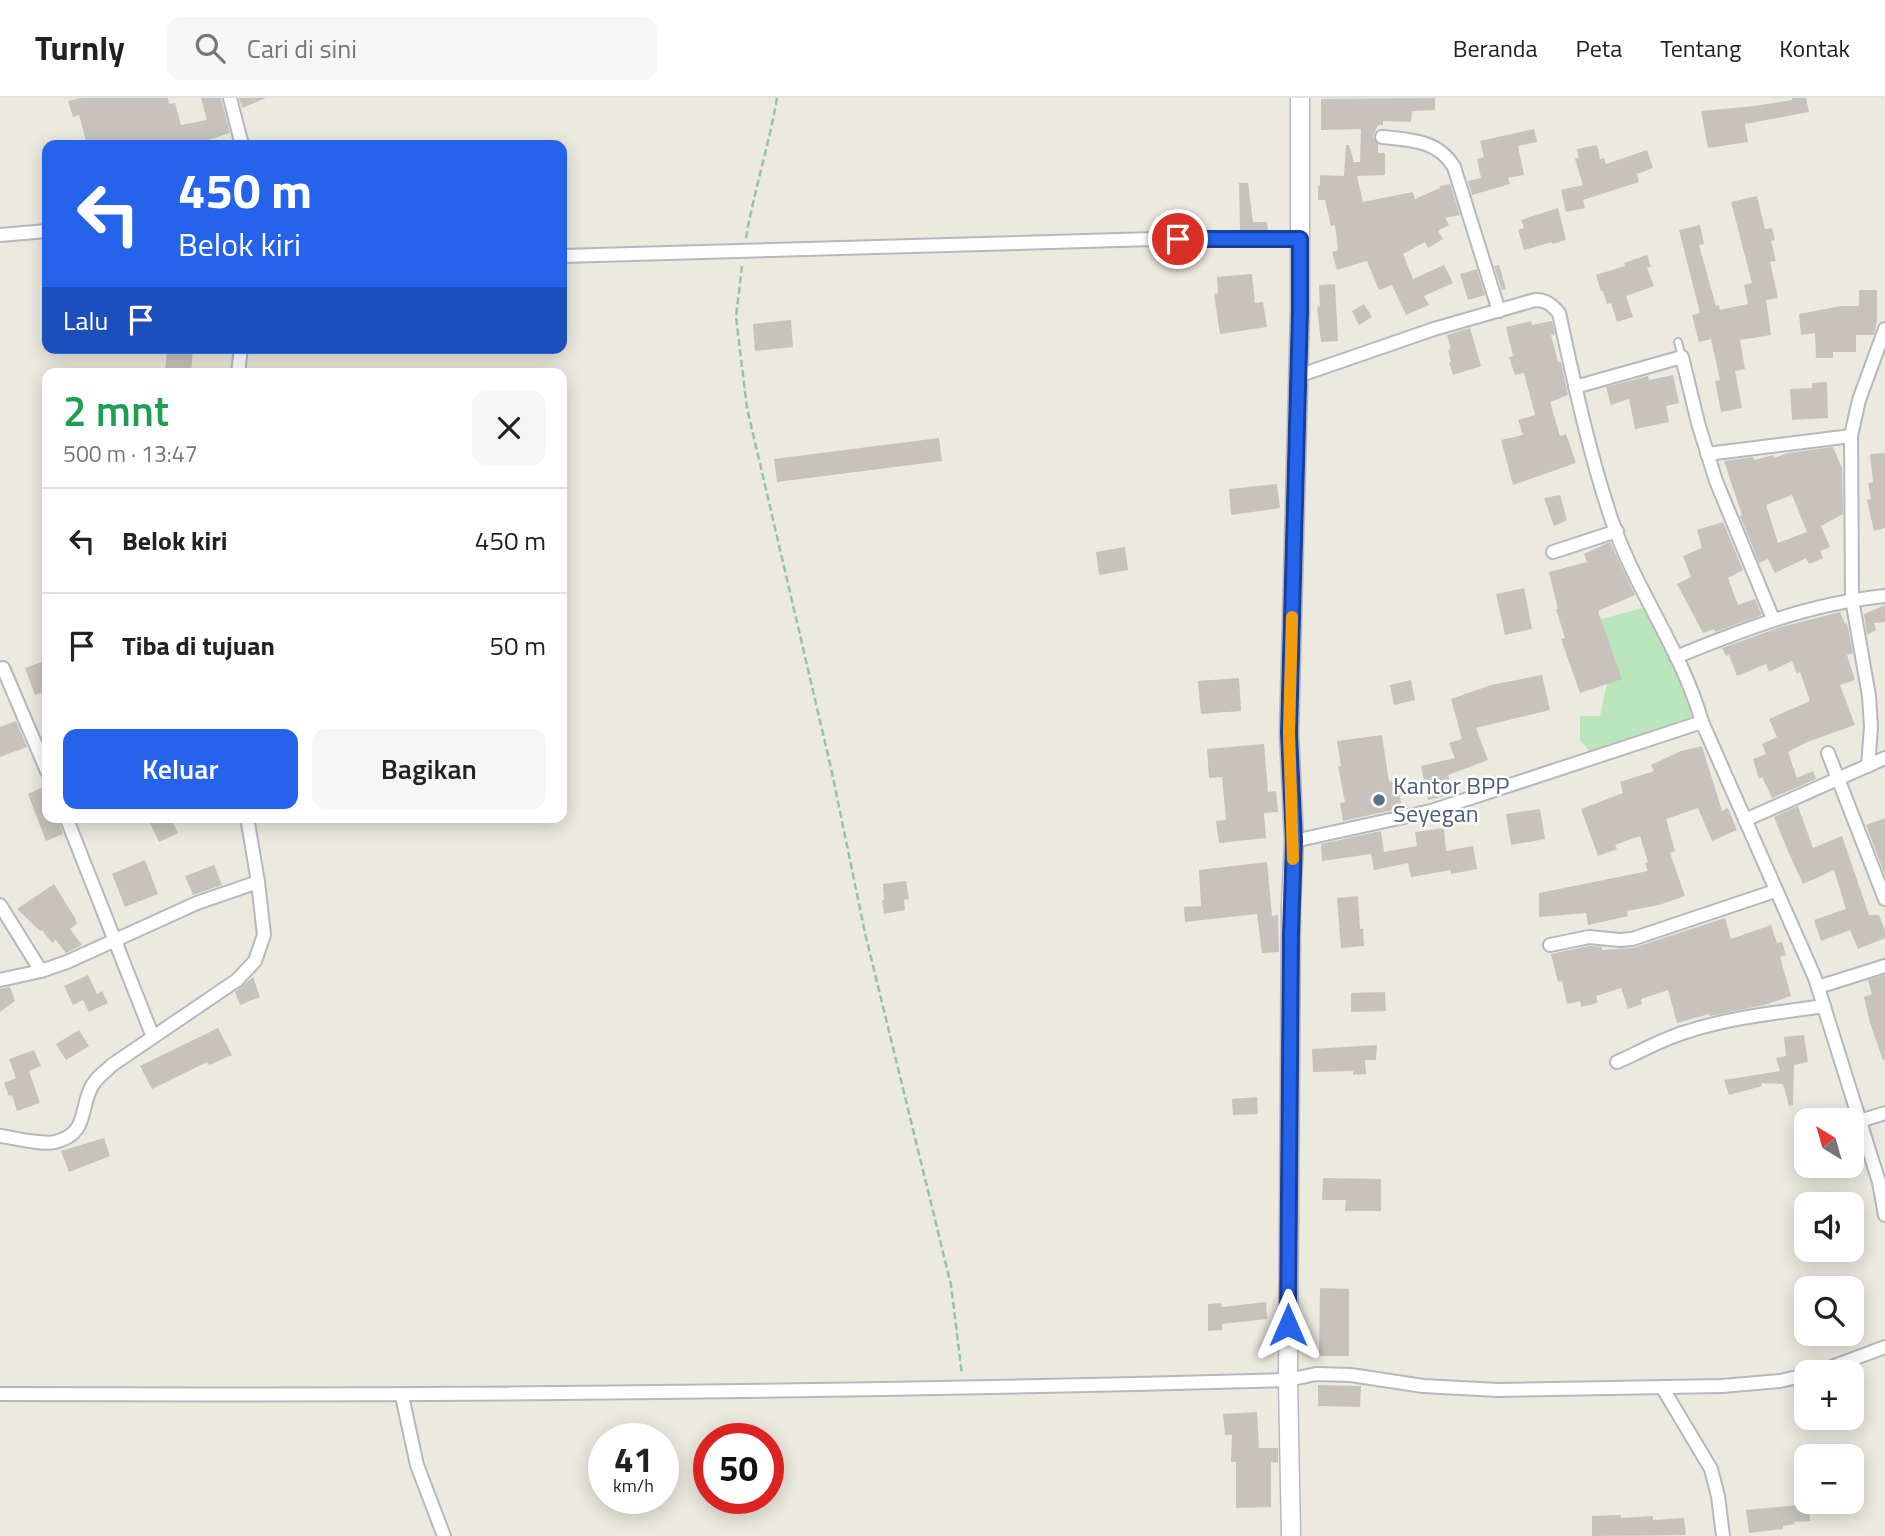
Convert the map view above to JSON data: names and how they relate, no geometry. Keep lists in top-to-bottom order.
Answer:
{
  "places": ["Kantor BPP Seyegan"],
  "north": "top left",
  "page": {
    "header": "Turnly",
    "search": "Cari di sini",
    "nav": [
      "Beranda",
      "Peta",
      "Tentang",
      "Kontak"
    ],
    "turn": ["450 m", "Belok kiri"],
    "then": "Lalu",
    "heading": ["2 mnt", "500 m · 13:47"],
    "list": [
      {
        "name": "Belok kiri",
        "value": "450 m"
      },
      {
        "name": "Tiba di tujuan",
        "value": "50 m"
      }
    ],
    "buttons": ["Keluar", "Bagikan"],
    "map_buttons": ["+", "−"],
    "speed": "41 km/h",
    "limit": "50"
  }
}
